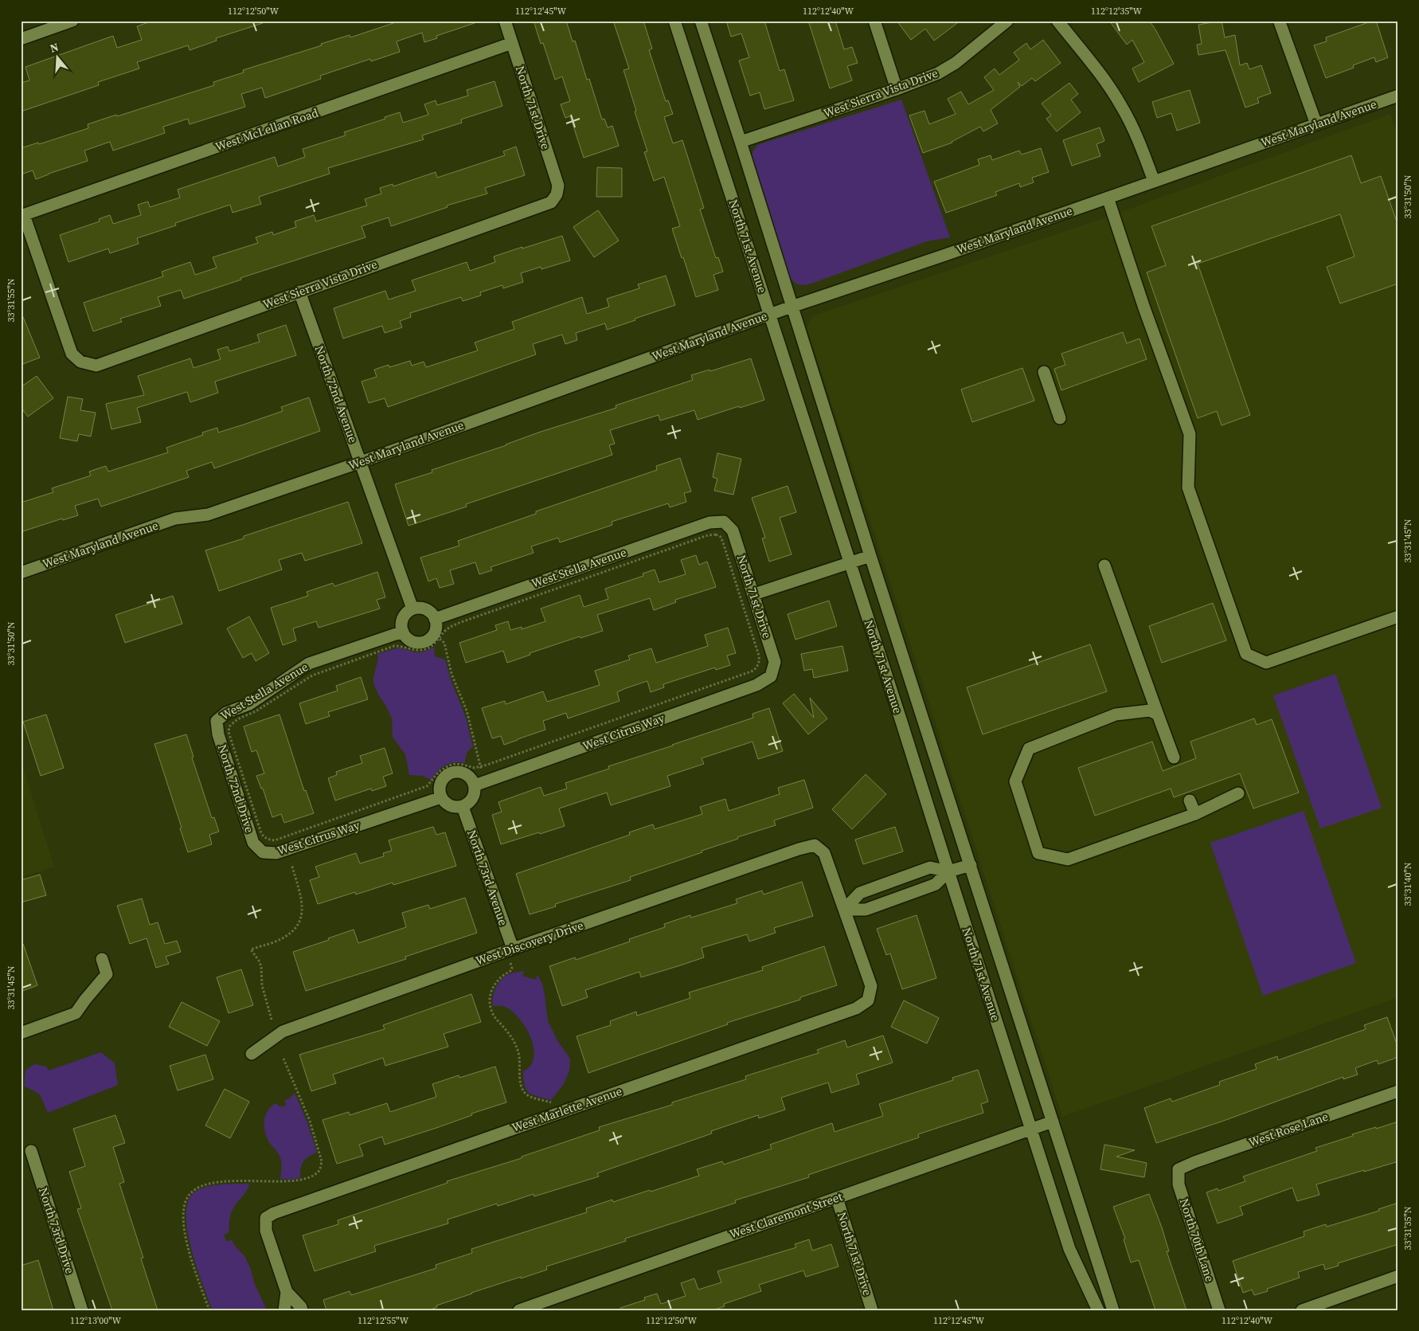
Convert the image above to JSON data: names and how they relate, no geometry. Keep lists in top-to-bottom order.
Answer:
{
  "streets": {
    "street": [
      "West Sierra Vista Drive",
      "North 71st Drive",
      "West Maryland Avenue",
      "West McLellan Road",
      "North 71st Avenue",
      "North 72nd Avenue",
      "West Stella Avenue",
      "West Citrus Way",
      "North 72nd Drive",
      "North 73rd Avenue",
      "West Discovery Drive",
      "West Marlette Avenue",
      "West Rose Lane",
      "West Claremont Street",
      "North 73rd Drive",
      "North 70th Lane"
    ]
  },
  "crossings": [
    ["West Sierra Vista Drive", "North 71st Drive"],
    ["West Sierra Vista Drive", "West McLellan Road"],
    ["West Sierra Vista Drive", "North 71st Avenue"],
    ["West Sierra Vista Drive", "North 72nd Avenue"],
    ["North 71st Drive", "West McLellan Road"],
    ["North 71st Drive", "West Stella Avenue"],
    ["North 71st Drive", "West Citrus Way"],
    ["North 71st Drive", "West Claremont Street"],
    ["West Maryland Avenue", "North 71st Avenue"],
    ["West Maryland Avenue", "North 72nd Avenue"],
    ["North 71st Avenue", "West Claremont Street"],
    ["North 72nd Avenue", "West Stella Avenue"],
    ["West Stella Avenue", "North 72nd Drive"],
    ["West Citrus Way", "North 72nd Drive"],
    ["West Citrus Way", "North 73rd Avenue"],
    ["North 73rd Avenue", "West Discovery Drive"],
    ["West Discovery Drive", "West Marlette Avenue"],
    ["West Rose Lane", "North 70th Lane"]
  ],
  "north": "top",
  "coordinates": [
    "112°12'50\"W",
    "112°12'45\"W",
    "112°12'40\"W",
    "112°12'35\"W",
    "33°31'50\"N",
    "33°31'55\"N",
    "33°31'45\"N",
    "33°31'40\"N",
    "33°31'35\"N",
    "112°13'00\"W",
    "112°12'55\"W"
  ]
}
